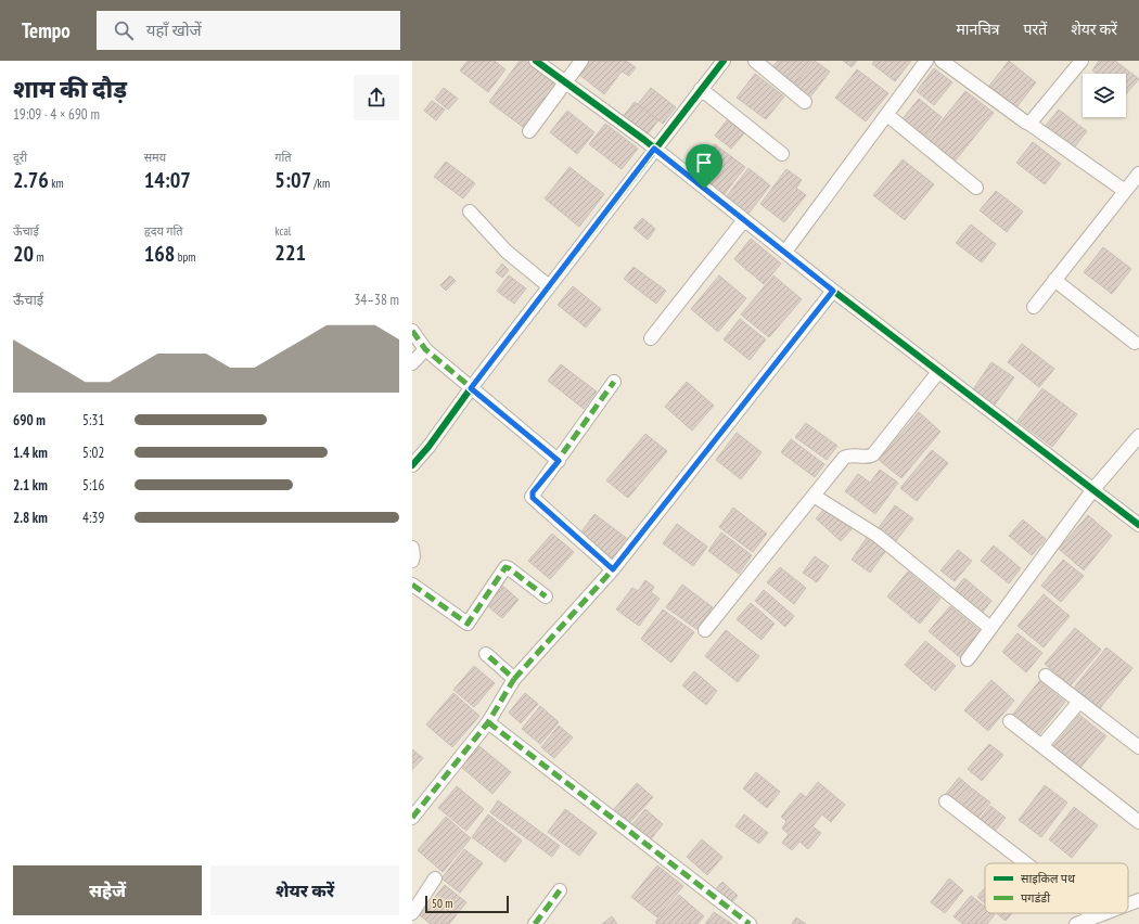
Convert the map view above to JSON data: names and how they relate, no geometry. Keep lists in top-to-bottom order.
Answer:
{
  "legend": ["साइकिल पथ", "पगडंडी"],
  "scale_bar": "50 m",
  "page": {
    "header": "Tempo",
    "search": "यहाँ खोजें",
    "nav": ["मानचित्र", "परतें", "शेयर करें"],
    "heading": ["शाम की दौड़", "19:09 · 4 × 690 m"],
    "stats": [
      ["दूरी", "2.76 km"],
      ["समय", "14:07"],
      ["गति", "5:07 /km"],
      ["ऊँचाई", "20 m"],
      ["हृदय गति", "168 bpm"],
      ["kcal", "221"]
    ],
    "chart": ["ऊँचाई", "34–38 m"],
    "list": [
      {
        "name": "690 m",
        "note": "5:31"
      },
      {
        "name": "1.4 km",
        "note": "5:02"
      },
      {
        "name": "2.1 km",
        "note": "5:16"
      },
      {
        "name": "2.8 km",
        "note": "4:39"
      }
    ],
    "buttons": ["सहेजें", "शेयर करें"],
    "scale": "50 m"
  }
}
